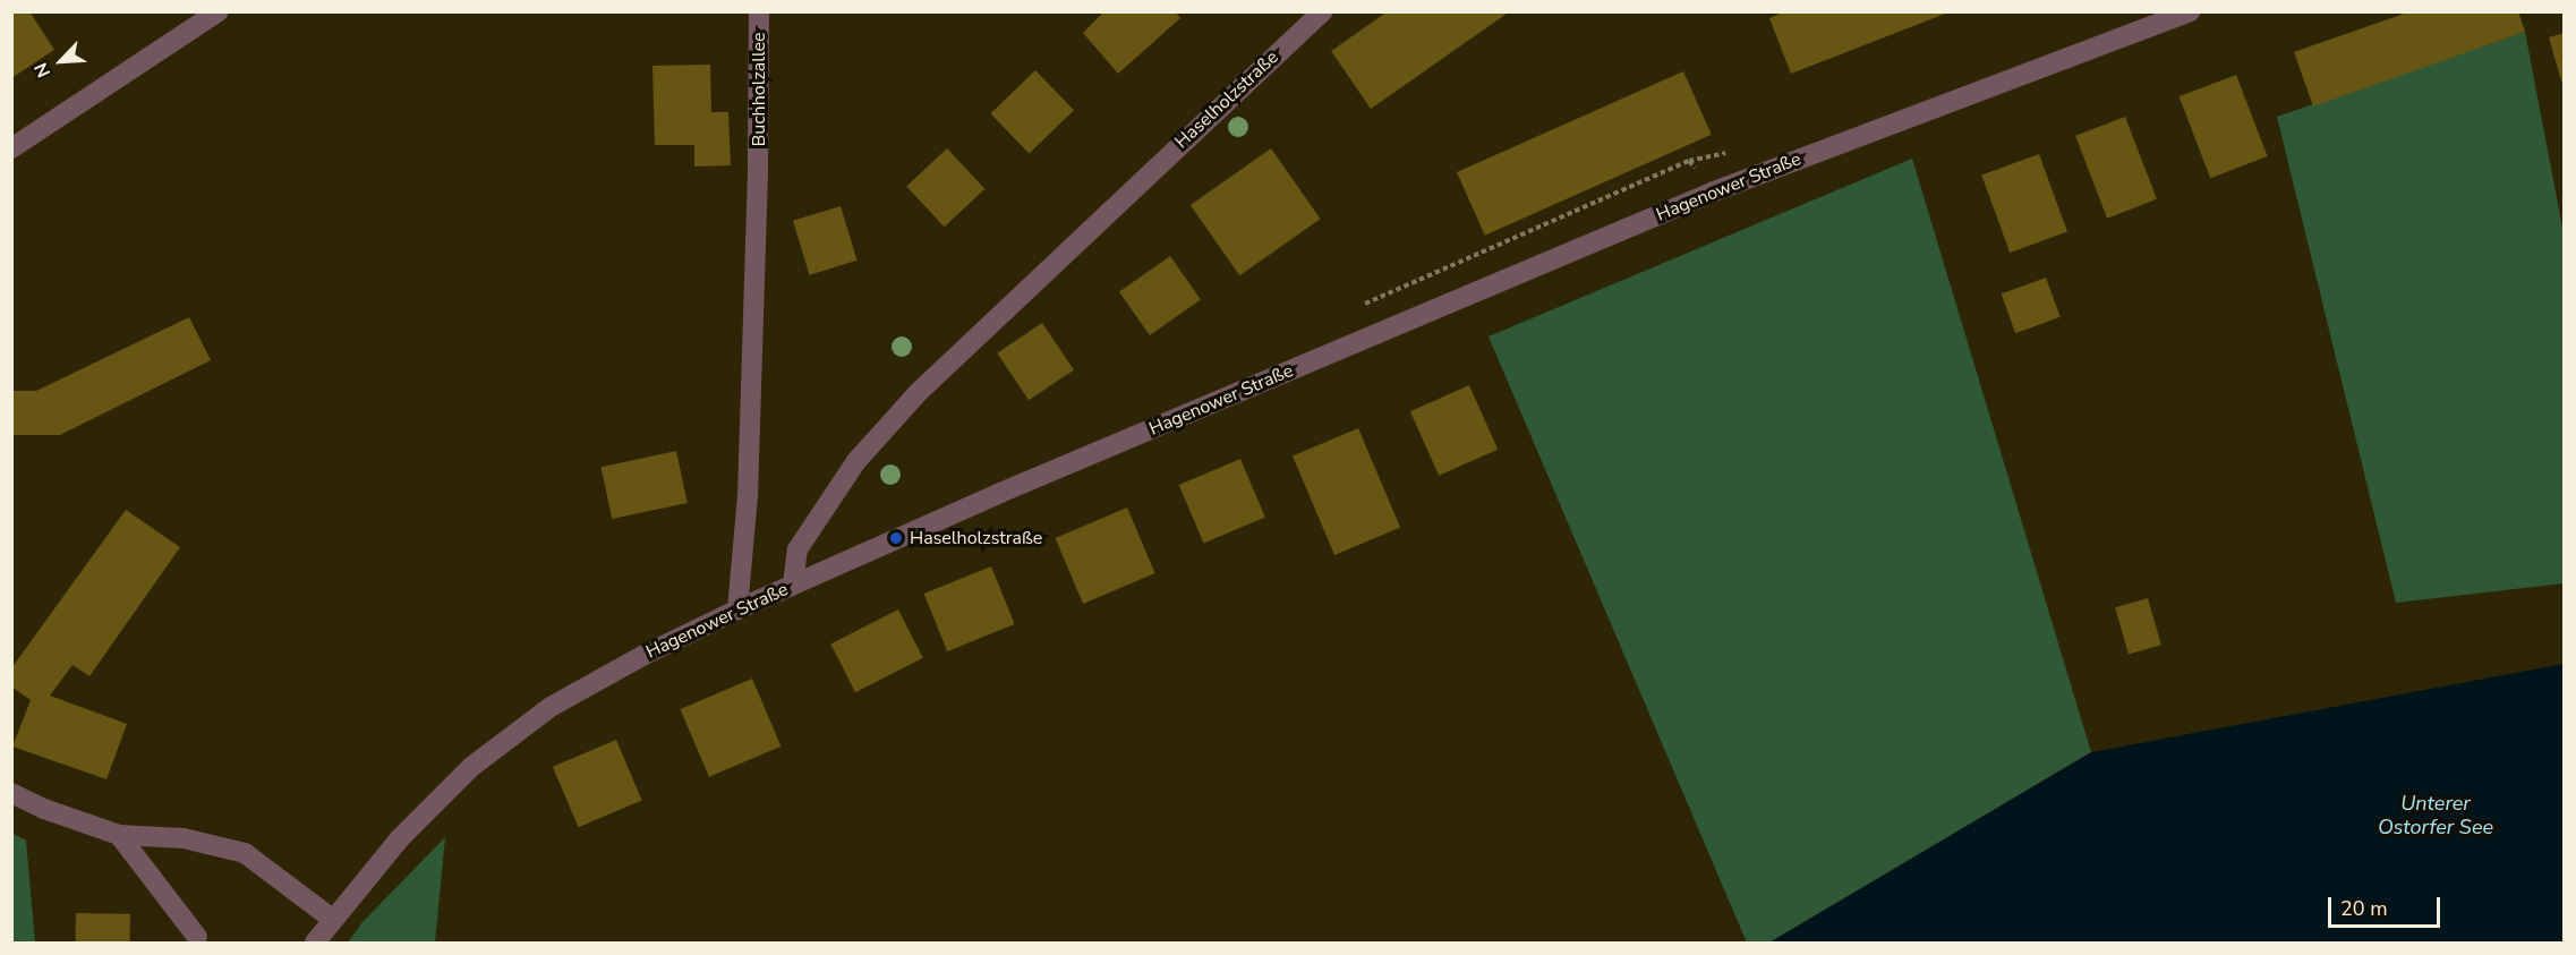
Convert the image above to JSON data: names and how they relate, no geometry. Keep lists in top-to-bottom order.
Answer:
{
  "streets": {
    "street": ["Buchholzallee", "Haselholzstraße", "Hagenower Straße"]
  },
  "crossings": [
    ["Buchholzallee", "Hagenower Straße"],
    ["Haselholzstraße", "Hagenower Straße"]
  ],
  "water": ["Unterer Ostorfer See"],
  "places": ["Haselholzstraße"],
  "scale_bar": "20 m",
  "north": "bottom left"
}
